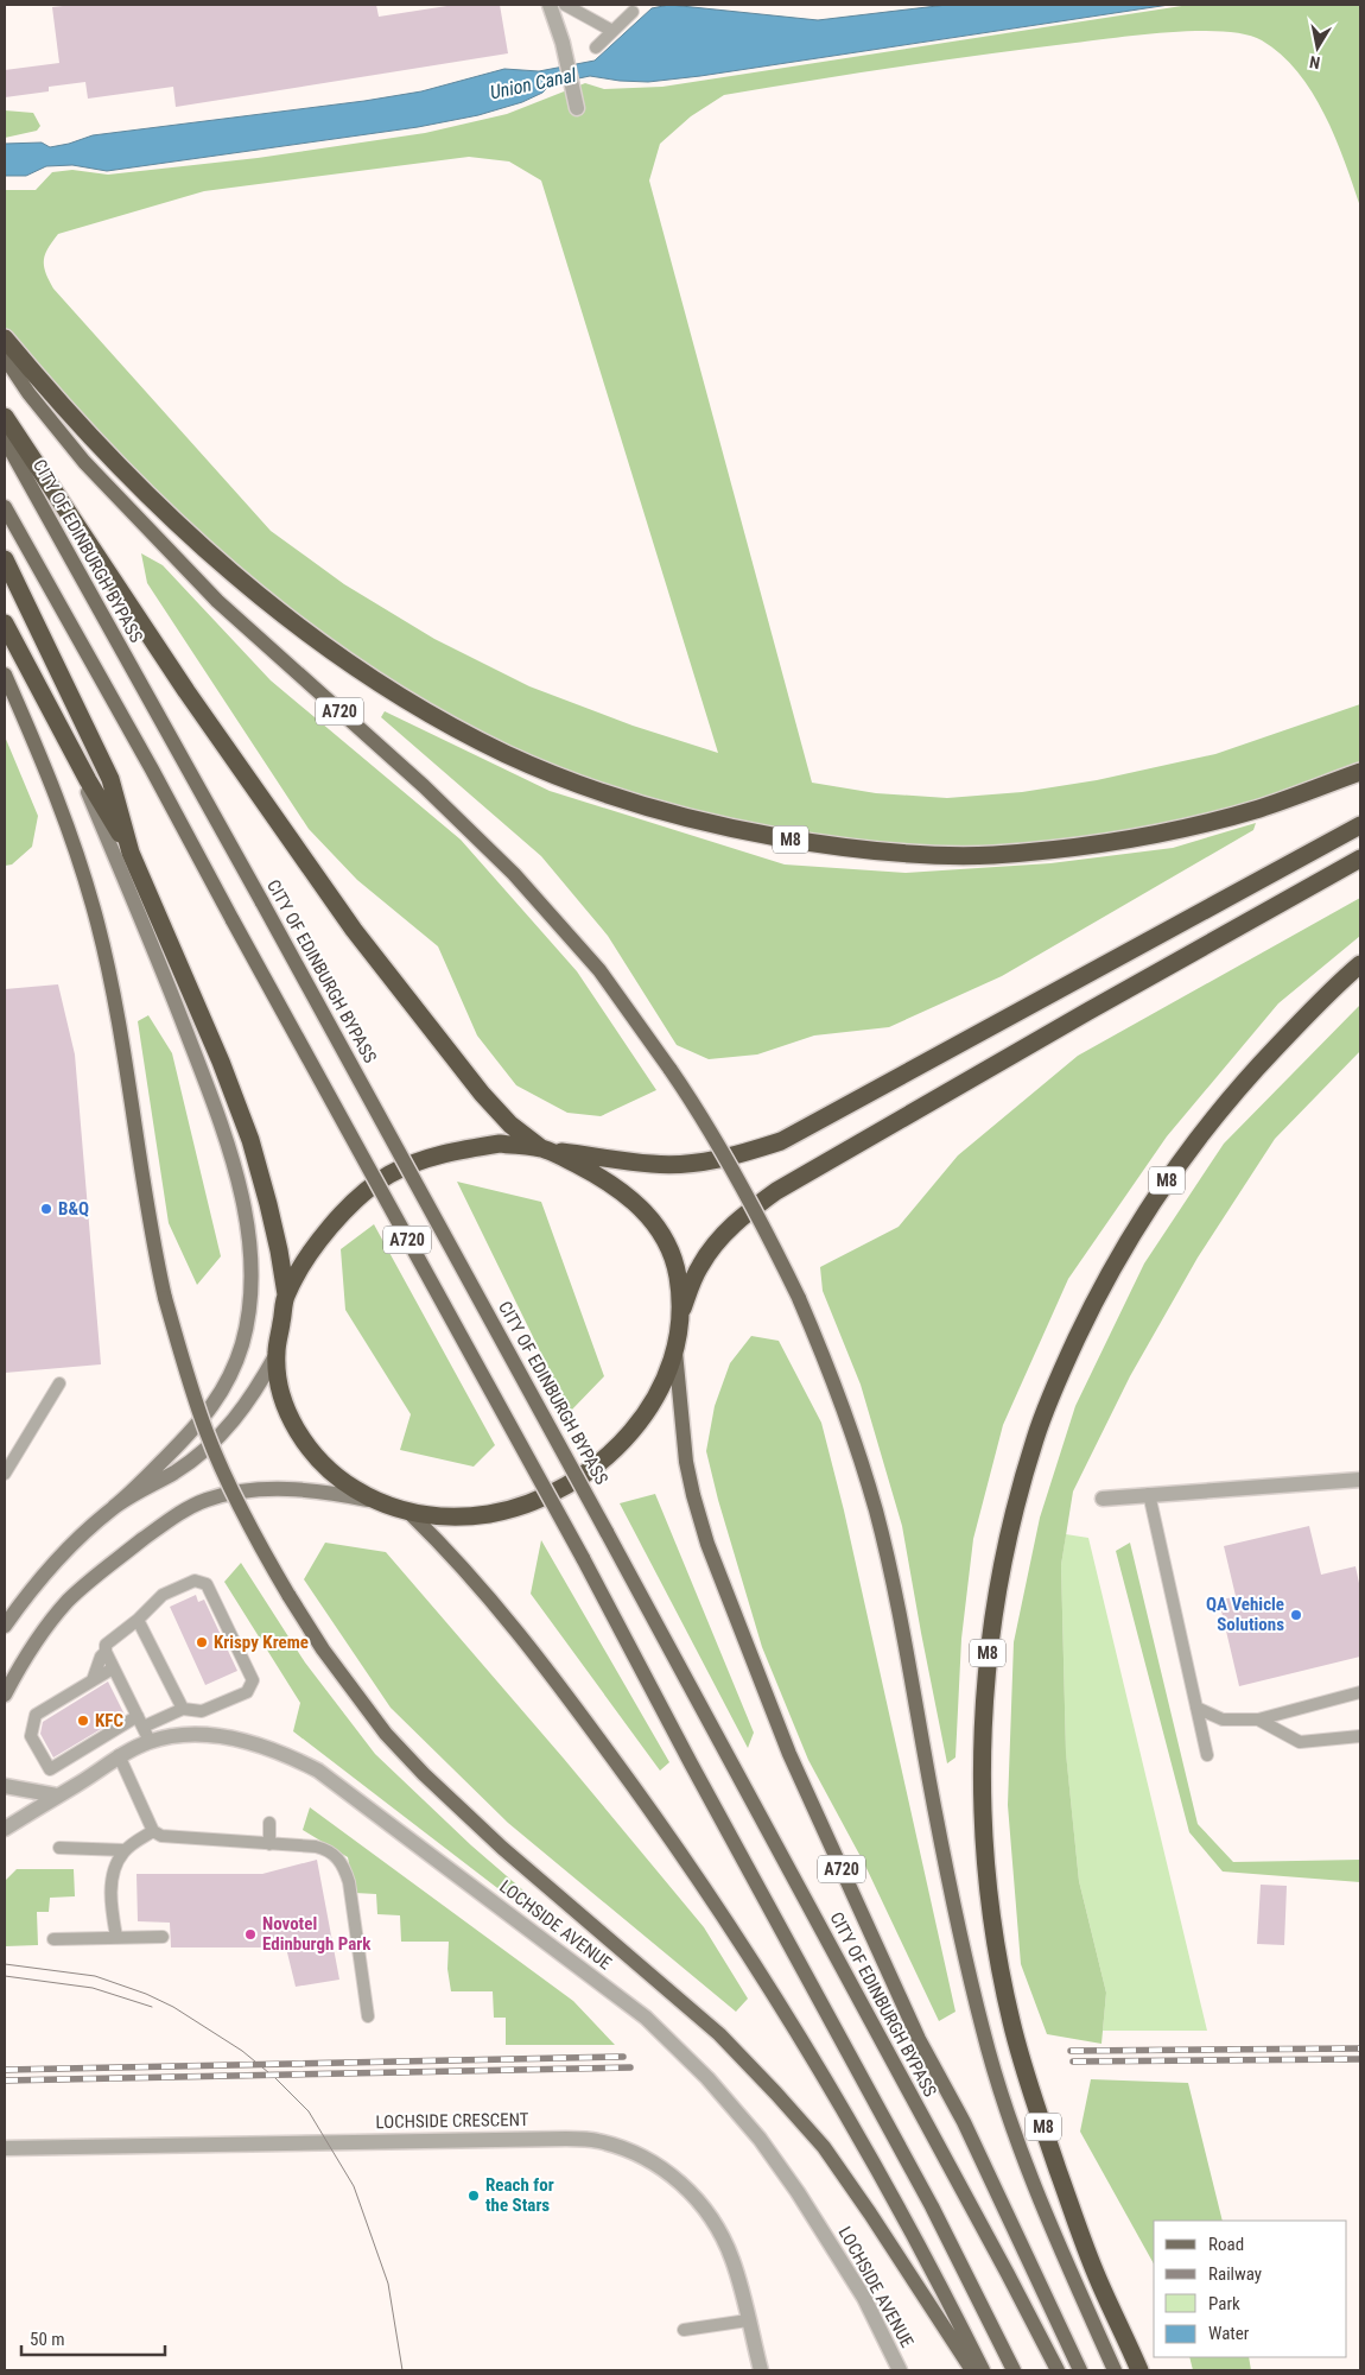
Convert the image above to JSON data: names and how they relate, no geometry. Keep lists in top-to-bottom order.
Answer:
{
  "streets": {
    "highway": ["M8"],
    "main road": ["CITY OF EDINBURGH BYPASS", "A720"],
    "street": ["LOCHSIDE AVENUE", "LOCHSIDE CRESCENT"]
  },
  "water": ["Union Canal"],
  "places": [
    "B&Q",
    "QA Vehicle Solutions",
    "Krispy Kreme",
    "KFC",
    "Novotel Edinburgh Park",
    "Reach for the Stars"
  ],
  "legend": [
    "Road",
    "Railway",
    "Park",
    "Water"
  ],
  "scale_bar": "50 m",
  "north": "bottom"
}
